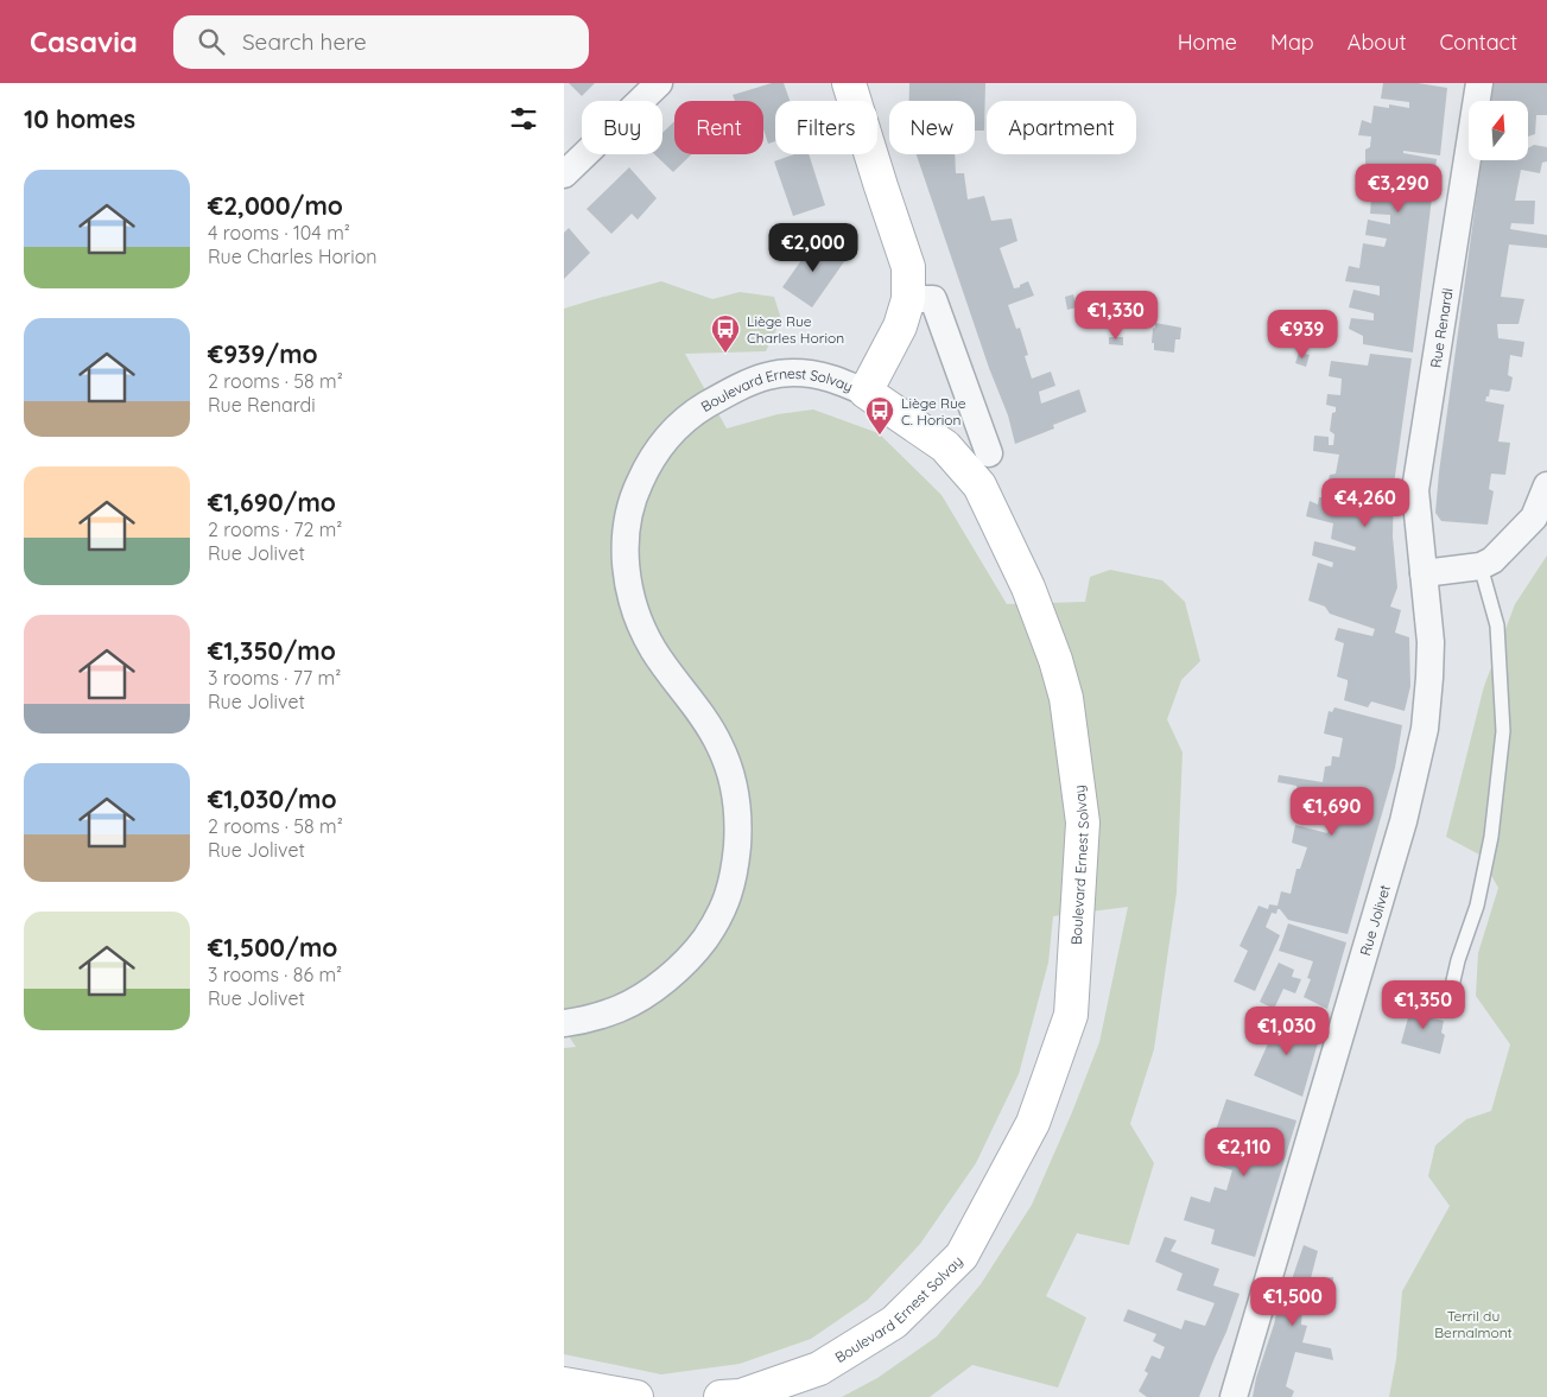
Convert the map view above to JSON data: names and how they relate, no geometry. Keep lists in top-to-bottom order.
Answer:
{
  "streets": {
    "street": ["Rue Renardi", "Boulevard Ernest Solvay", "Rue Jolivet"]
  },
  "crossings": [
    ["Rue Renardi", "Rue Jolivet"]
  ],
  "parks": ["Terril du Bernalmont"],
  "places": {
    "bus stop": ["Liège Rue Charles Horion", "Liège Rue C. Horion"]
  },
  "north": "top",
  "page": {
    "header": "Casavia",
    "search": "Search here",
    "nav": [
      "Home",
      "Map",
      "About",
      "Contact"
    ],
    "heading": "10 homes",
    "chip": [
      "Buy",
      "Rent",
      "Filters",
      "New",
      "Apartment"
    ],
    "list": [
      {
        "name": "€2,000/mo",
        "note": "4 rooms · 104 m² · Rue Charles Horion"
      },
      {
        "name": "€939/mo",
        "note": "2 rooms · 58 m² · Rue Renardi"
      },
      {
        "name": "€1,690/mo",
        "note": "2 rooms · 72 m² · Rue Jolivet"
      },
      {
        "name": "€1,350/mo",
        "note": "3 rooms · 77 m² · Rue Jolivet"
      },
      {
        "name": "€1,030/mo",
        "note": "2 rooms · 58 m² · Rue Jolivet"
      },
      {
        "name": "€1,500/mo",
        "note": "3 rooms · 86 m² · Rue Jolivet"
      }
    ],
    "price": [
      "€3,290",
      "€2,000",
      "€1,330",
      "€939",
      "€4,260",
      "€1,690",
      "€1,350",
      "€1,030",
      "€2,110",
      "€1,500"
    ]
  }
}
